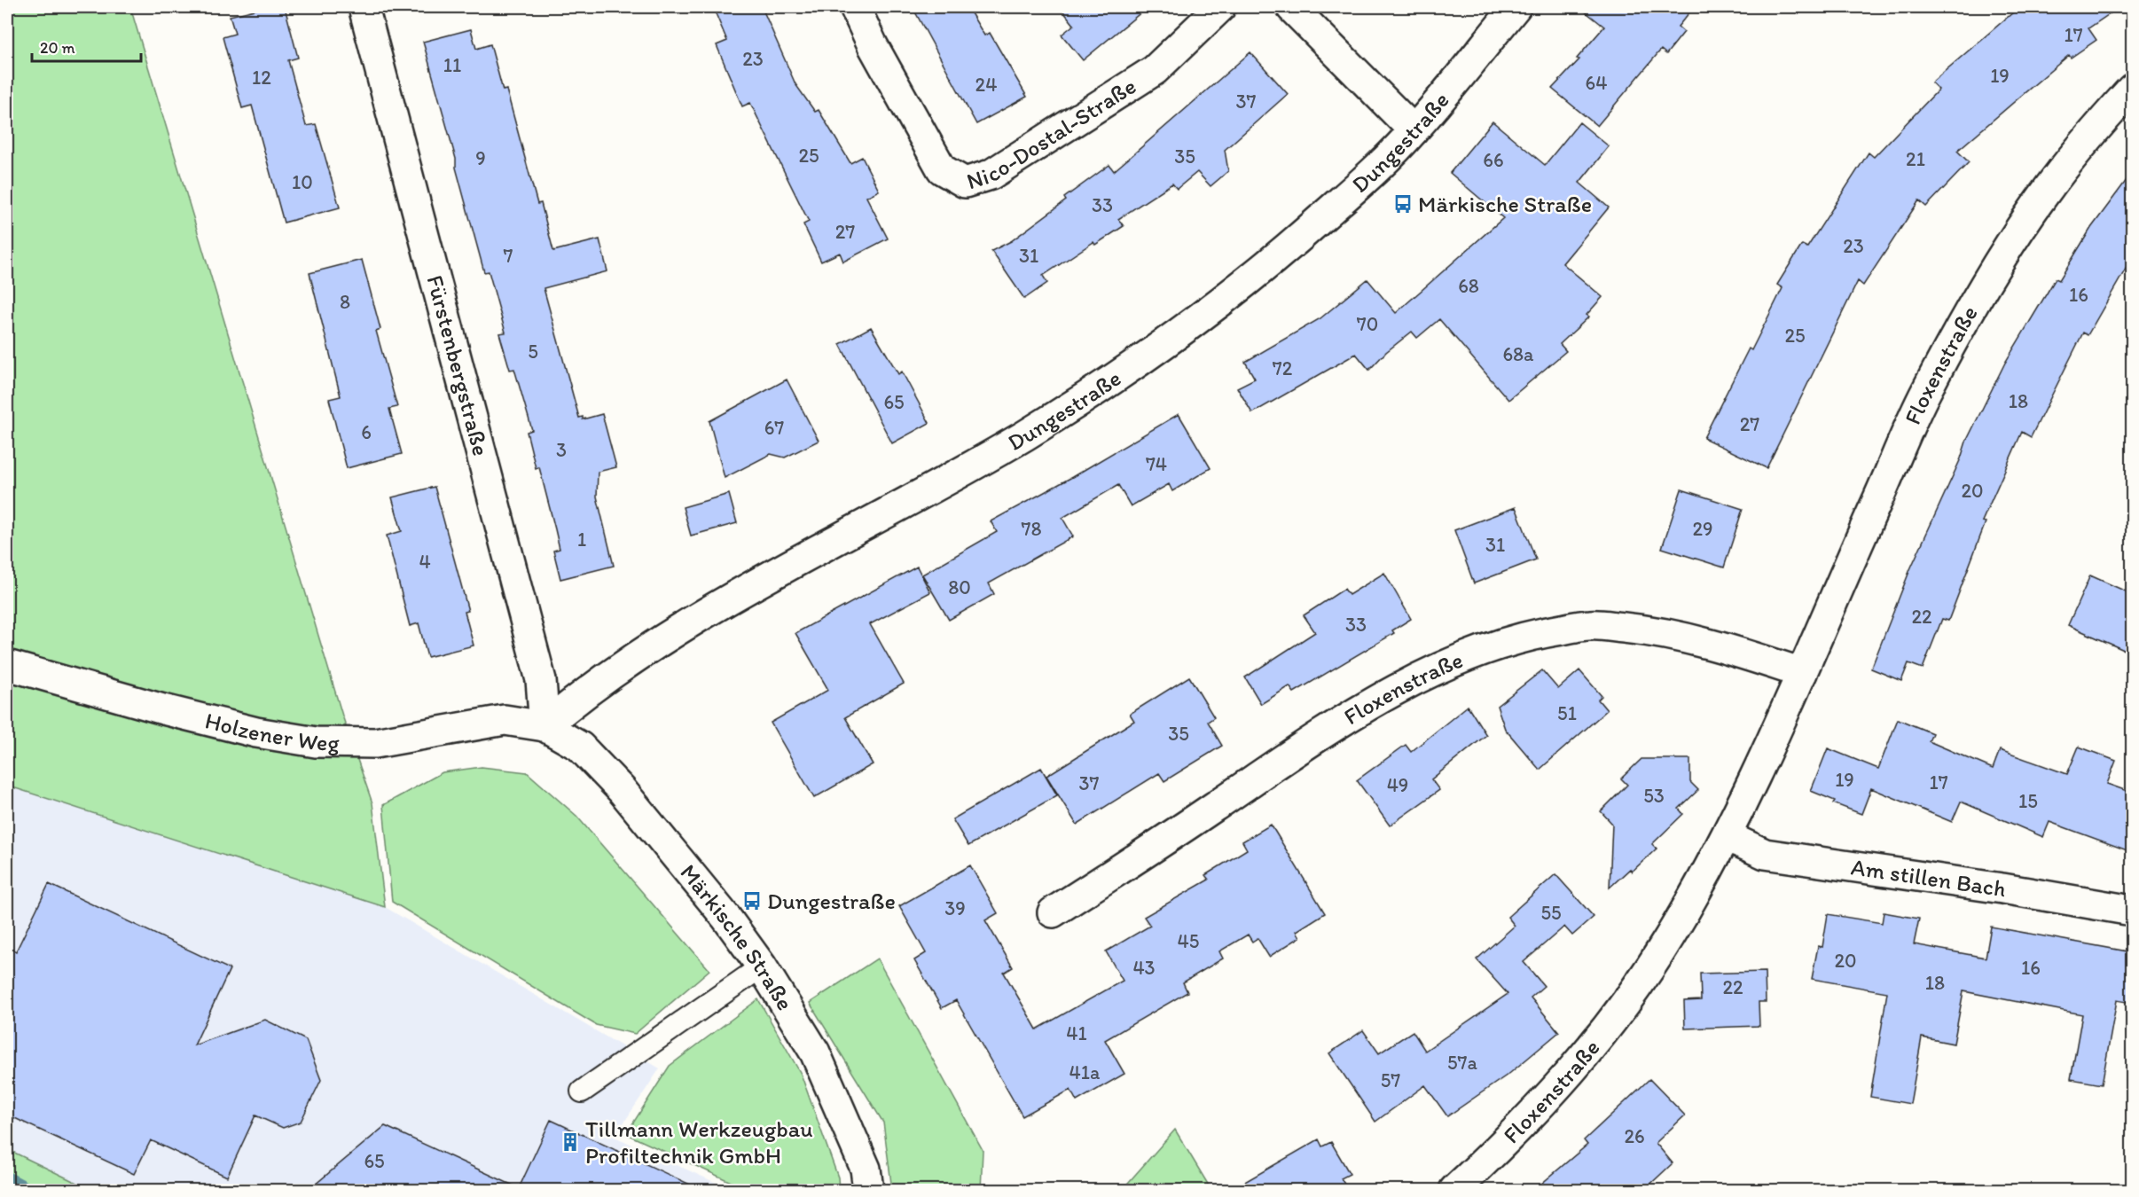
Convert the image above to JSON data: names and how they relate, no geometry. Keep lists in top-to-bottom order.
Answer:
{
  "streets": {
    "street": [
      "Nico-Dostal-Straße",
      "Dungestraße",
      "Fürstenbergstraße",
      "Floxenstraße",
      "Holzener Weg",
      "Am stillen Bach",
      "Märkische Straße"
    ]
  },
  "crossings": [
    ["Dungestraße", "Fürstenbergstraße"],
    ["Dungestraße", "Holzener Weg"],
    ["Dungestraße", "Märkische Straße"],
    ["Fürstenbergstraße", "Holzener Weg"],
    ["Fürstenbergstraße", "Märkische Straße"],
    ["Floxenstraße", "Am stillen Bach"],
    ["Holzener Weg", "Märkische Straße"]
  ],
  "places": {
    "bus stop": ["Märkische Straße", "Dungestraße"],
    "building": ["Tillmann Werkzeugbau Profiltechnik GmbH"]
  },
  "house_numbers": [
    "17",
    "23",
    "11",
    "19",
    "12",
    "64",
    "24",
    "37",
    "25",
    "35",
    "9",
    "21",
    "66",
    "10",
    "33",
    "27",
    "23",
    "7",
    "31",
    "68",
    "16",
    "8",
    "70",
    "25",
    "5",
    "68a",
    "72",
    "18",
    "65",
    "27",
    "67",
    "6",
    "3",
    "74",
    "20",
    "78",
    "29",
    "1",
    "31",
    "4",
    "80",
    "22",
    "33",
    "51",
    "35",
    "19",
    "17",
    "37",
    "49",
    "53",
    "15",
    "39",
    "55",
    "45",
    "20",
    "43",
    "16",
    "18",
    "22",
    "41",
    "57a",
    "41a",
    "57",
    "26",
    "65"
  ],
  "scale_bar": "20 m"
}
